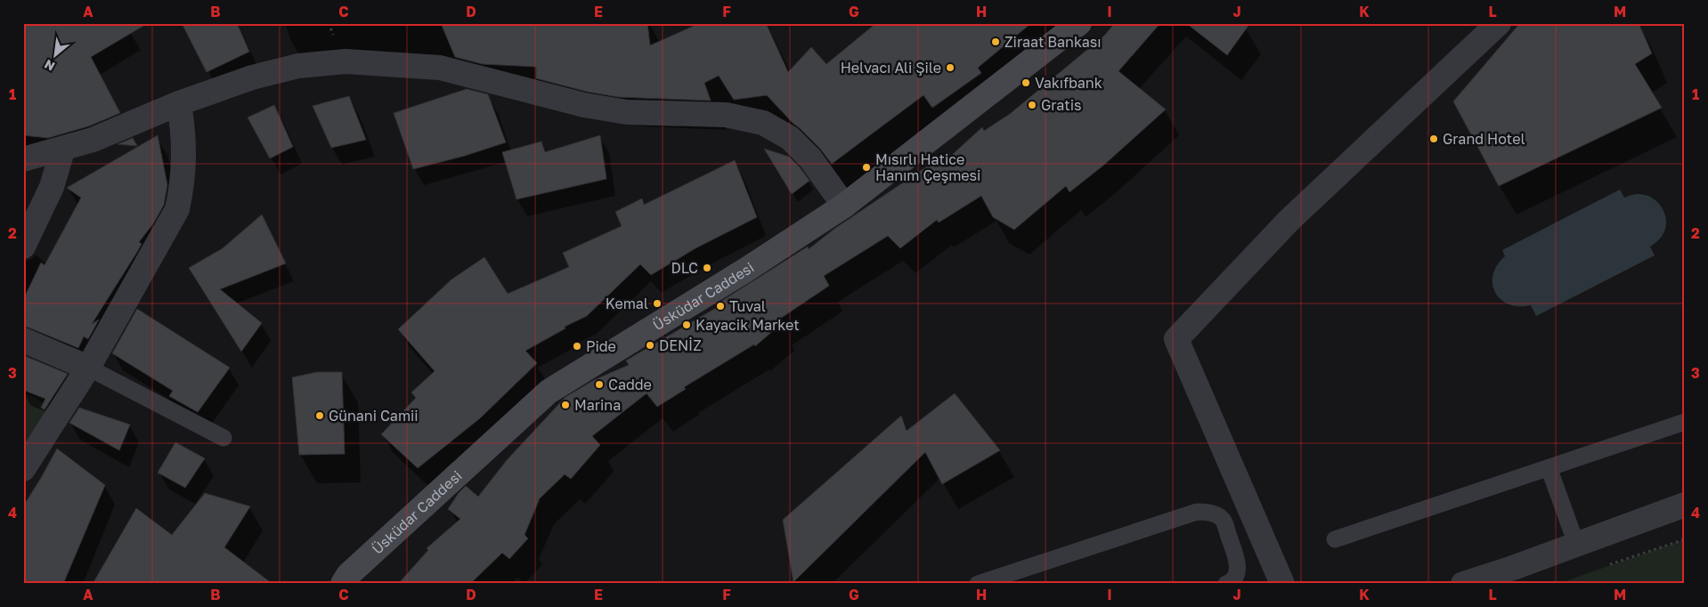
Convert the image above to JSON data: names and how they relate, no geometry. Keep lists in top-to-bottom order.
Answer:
{
  "streets": {
    "main road": ["Üsküdar Caddesi"]
  },
  "places": [
    "Ziraat Bankası",
    "Helvacı Ali Şile",
    "Vakıfbank",
    "Gratis",
    "Grand Hotel",
    "Mısırlı Hatice Hanım Çeşmesi",
    "DLC",
    "Kemal",
    "Tuval",
    "Kayacik Market",
    "DENİZ",
    "Pide",
    "Cadde",
    "Marina",
    "Günani Camii"
  ],
  "north": "bottom left",
  "grid": {
    "columns": [
      "A",
      "B",
      "C",
      "D",
      "E",
      "F",
      "G",
      "H",
      "I",
      "J",
      "K",
      "L",
      "M"
    ],
    "rows": [
      "1",
      "2",
      "3",
      "4"
    ]
  }
}
